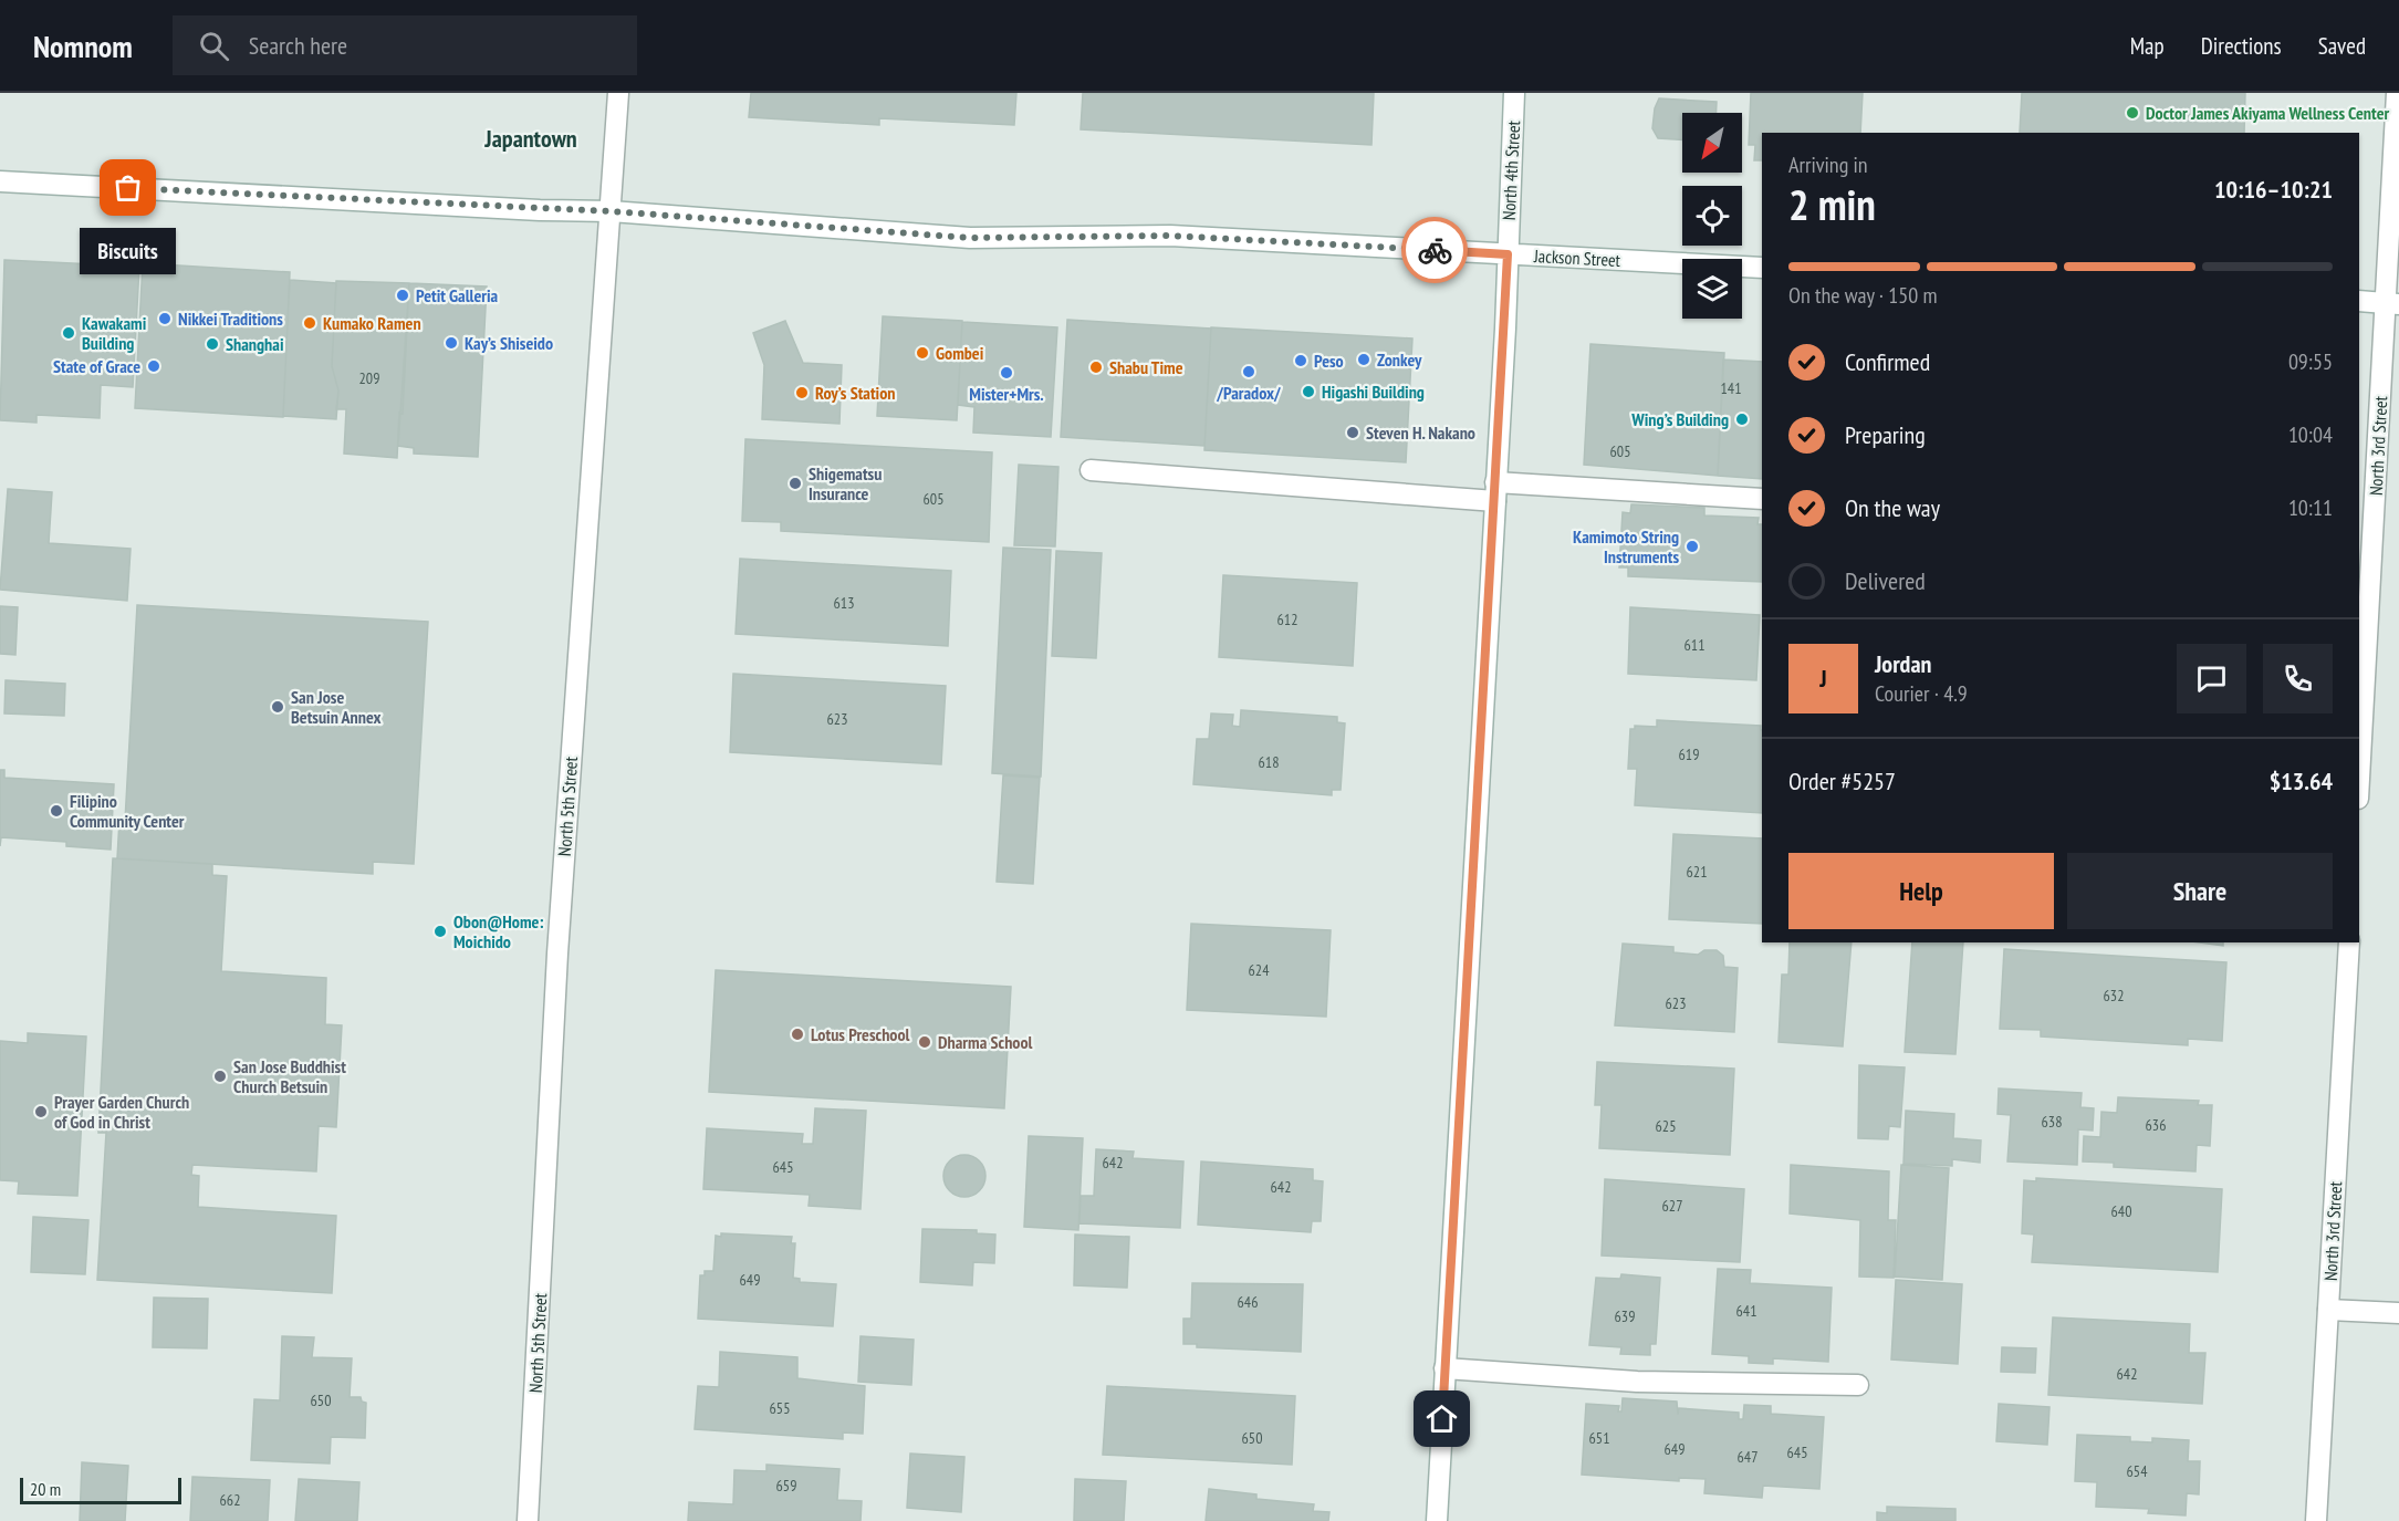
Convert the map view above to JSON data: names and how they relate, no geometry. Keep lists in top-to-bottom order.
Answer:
{
  "streets": {
    "street": [
      "North 4th Street",
      "Jackson Street",
      "North 3rd Street",
      "North 5th Street"
    ]
  },
  "crossings": [
    ["North 4th Street", "Jackson Street"],
    ["Jackson Street", "North 5th Street"]
  ],
  "districts": ["Japantown"],
  "places": [
    "Doctor James Akiyama Wellness Center",
    "Biscuits",
    "Petit Galleria",
    "Nikkei Traditions",
    "Kumako Ramen",
    "Kawakami Building",
    "Kay’s Shiseido",
    "Shanghai",
    "Gombei",
    "Zonkey",
    "Peso",
    "State of Grace",
    "Shabu Time",
    "/Paradox/",
    "Mister+Mrs.",
    "Higashi Building",
    "Roy’s Station",
    "Wing’s Building",
    "Steven H. Nakano",
    "Shigematsu Insurance",
    "Kamimoto String Instruments",
    "San Jose Betsuin Annex",
    "Filipino Community Center",
    "Obon@Home: Moichido",
    "Lotus Preschool",
    "Dharma School",
    "San Jose Buddhist Church Betsuin",
    "Prayer Garden Church of God in Christ"
  ],
  "house_numbers": [
    "209",
    "141",
    "605",
    "605",
    "613",
    "612",
    "611",
    "623",
    "619",
    "618",
    "621",
    "624",
    "632",
    "623",
    "638",
    "636",
    "625",
    "642",
    "645",
    "642",
    "627",
    "640",
    "649",
    "646",
    "641",
    "639",
    "642",
    "650",
    "655",
    "650",
    "651",
    "649",
    "645",
    "647",
    "654",
    "659",
    "662"
  ],
  "scale_bar": "20 m",
  "north": "bottom left",
  "page": {
    "header": "Nomnom",
    "search": "Search here",
    "nav": ["Map", "Directions", "Saved"],
    "heading": ["2 min", "Arriving in", "10:16–10:21"],
    "panel": [
      "Jordan",
      "Courier · 4.9",
      "Order #5257",
      "$13.64"
    ],
    "bubble": "Biscuits",
    "bar": "On the way · 150 m",
    "list": [
      ["Confirmed", "09:55"],
      ["Preparing", "10:04"],
      ["On the way", "10:11"],
      "Delivered"
    ],
    "round": "J",
    "buttons": ["Help", "Share"],
    "scale": "20 m"
  }
}
